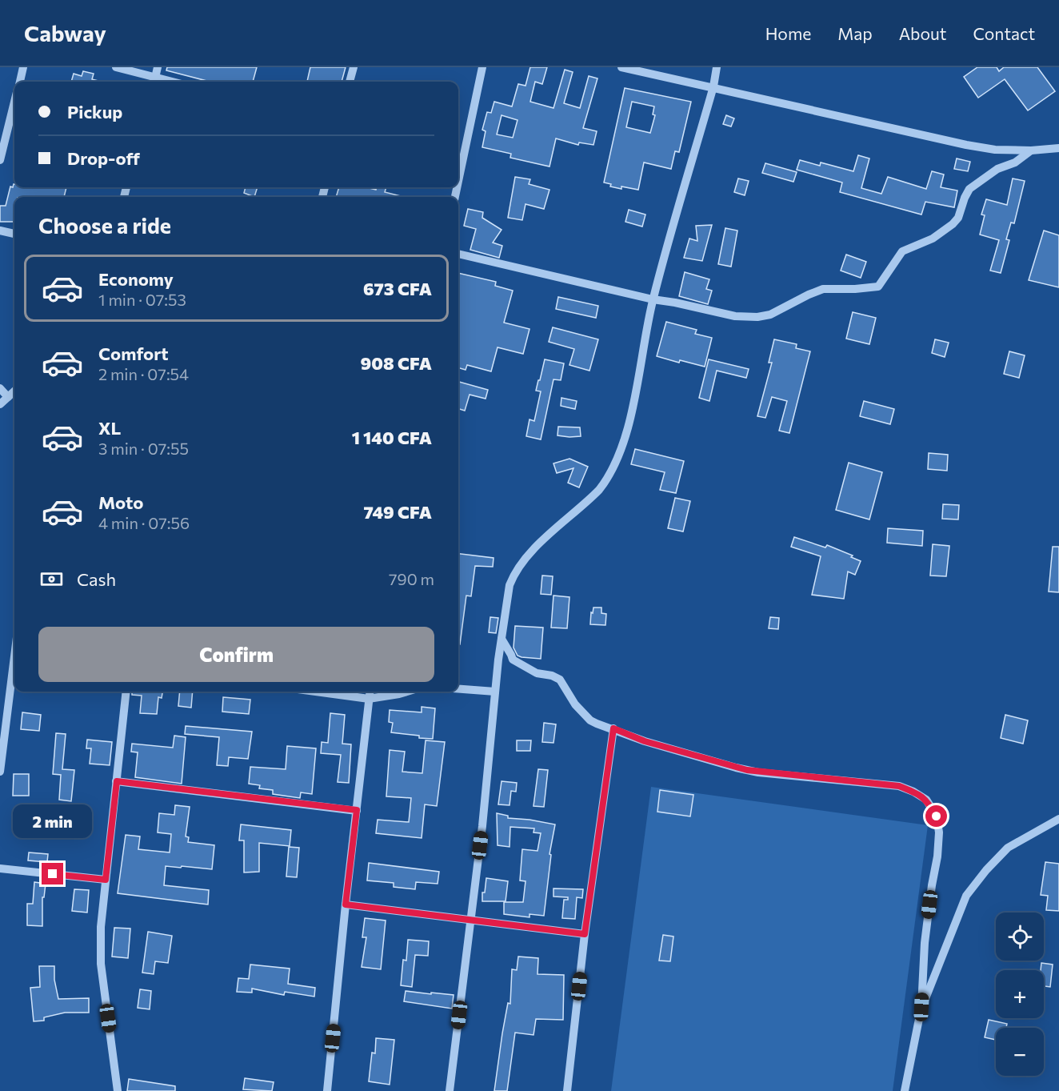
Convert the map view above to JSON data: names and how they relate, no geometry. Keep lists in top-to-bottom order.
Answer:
{
  "page": {
    "header": "Cabway",
    "nav": [
      "Home",
      "Map",
      "About",
      "Contact"
    ],
    "banner": ["Pickup", "Drop-off"],
    "heading": "Choose a ride",
    "list": [
      {
        "name": "Economy",
        "note": "1 min · 07:53",
        "value": "673 CFA"
      },
      {
        "name": "Comfort",
        "note": "2 min · 07:54",
        "value": "908 CFA"
      },
      {
        "name": "XL",
        "note": "3 min · 07:55",
        "value": "1 140 CFA"
      },
      {
        "name": "Moto",
        "note": "4 min · 07:56",
        "value": "749 CFA"
      }
    ],
    "pay": ["Cash", "790 m"],
    "buttons": "Confirm",
    "bubble": "2 min",
    "map_buttons": ["+", "−"]
  }
}
